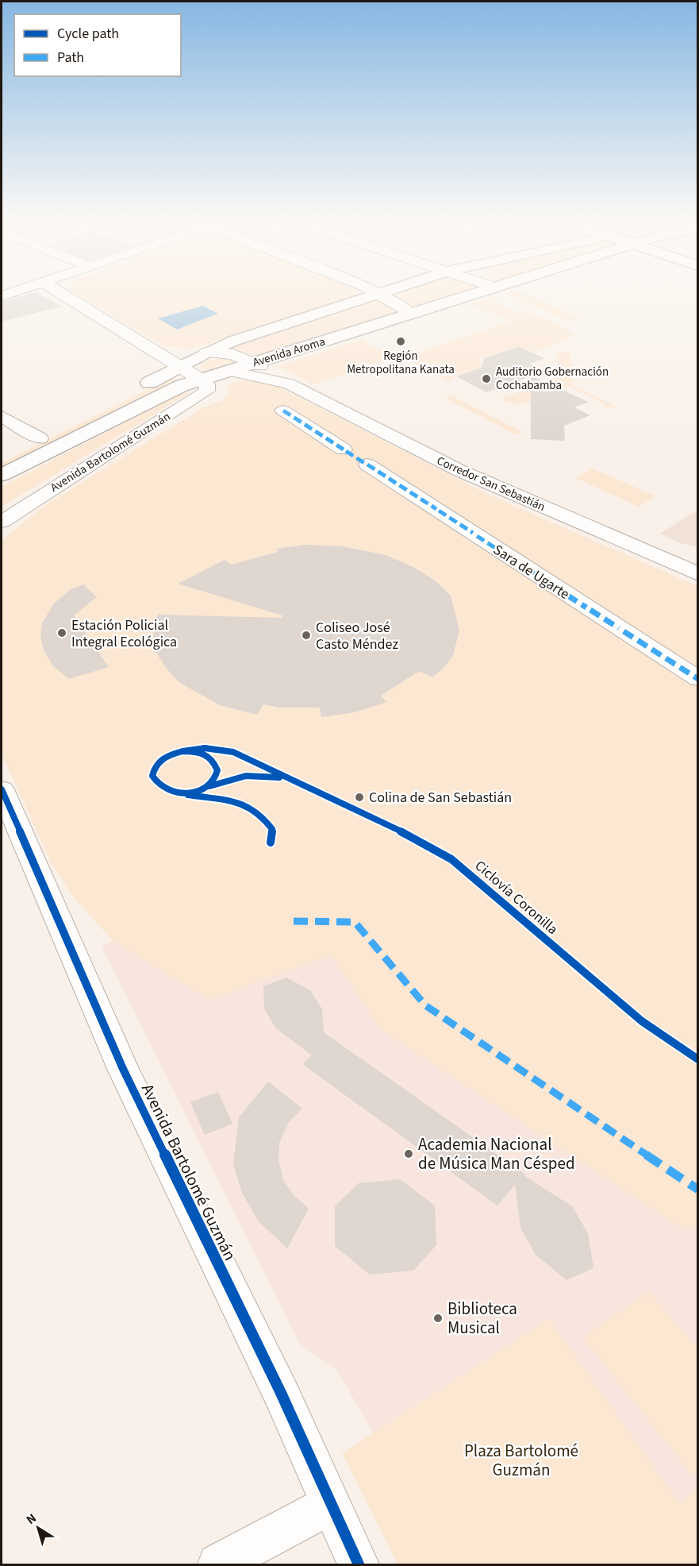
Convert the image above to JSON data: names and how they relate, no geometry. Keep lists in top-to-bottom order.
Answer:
{
  "streets": {
    "main road": ["Avenida Aroma"],
    "street": ["Avenida Bartolomé Guzmán", "Corredor San Sebastián", "Sara de Ugarte"],
    "cycle path": ["Ciclovía Coronilla"]
  },
  "crossings": [
    ["Avenida Aroma", "Avenida Bartolomé Guzmán"],
    ["Avenida Aroma", "Corredor San Sebastián"]
  ],
  "parks": ["Plaza Bartolomé Guzmán"],
  "places": [
    "Región Metropolitana Kanata",
    "Auditorio Gobernación Cochabamba",
    "Estación Policial Integral Ecológica",
    "Coliseo José Casto Méndez",
    "Colina de San Sebastián",
    "Academia Nacional de Música Man Césped",
    "Biblioteca Musical"
  ],
  "legend": ["Cycle path", "Path"],
  "north": "top left"
}
